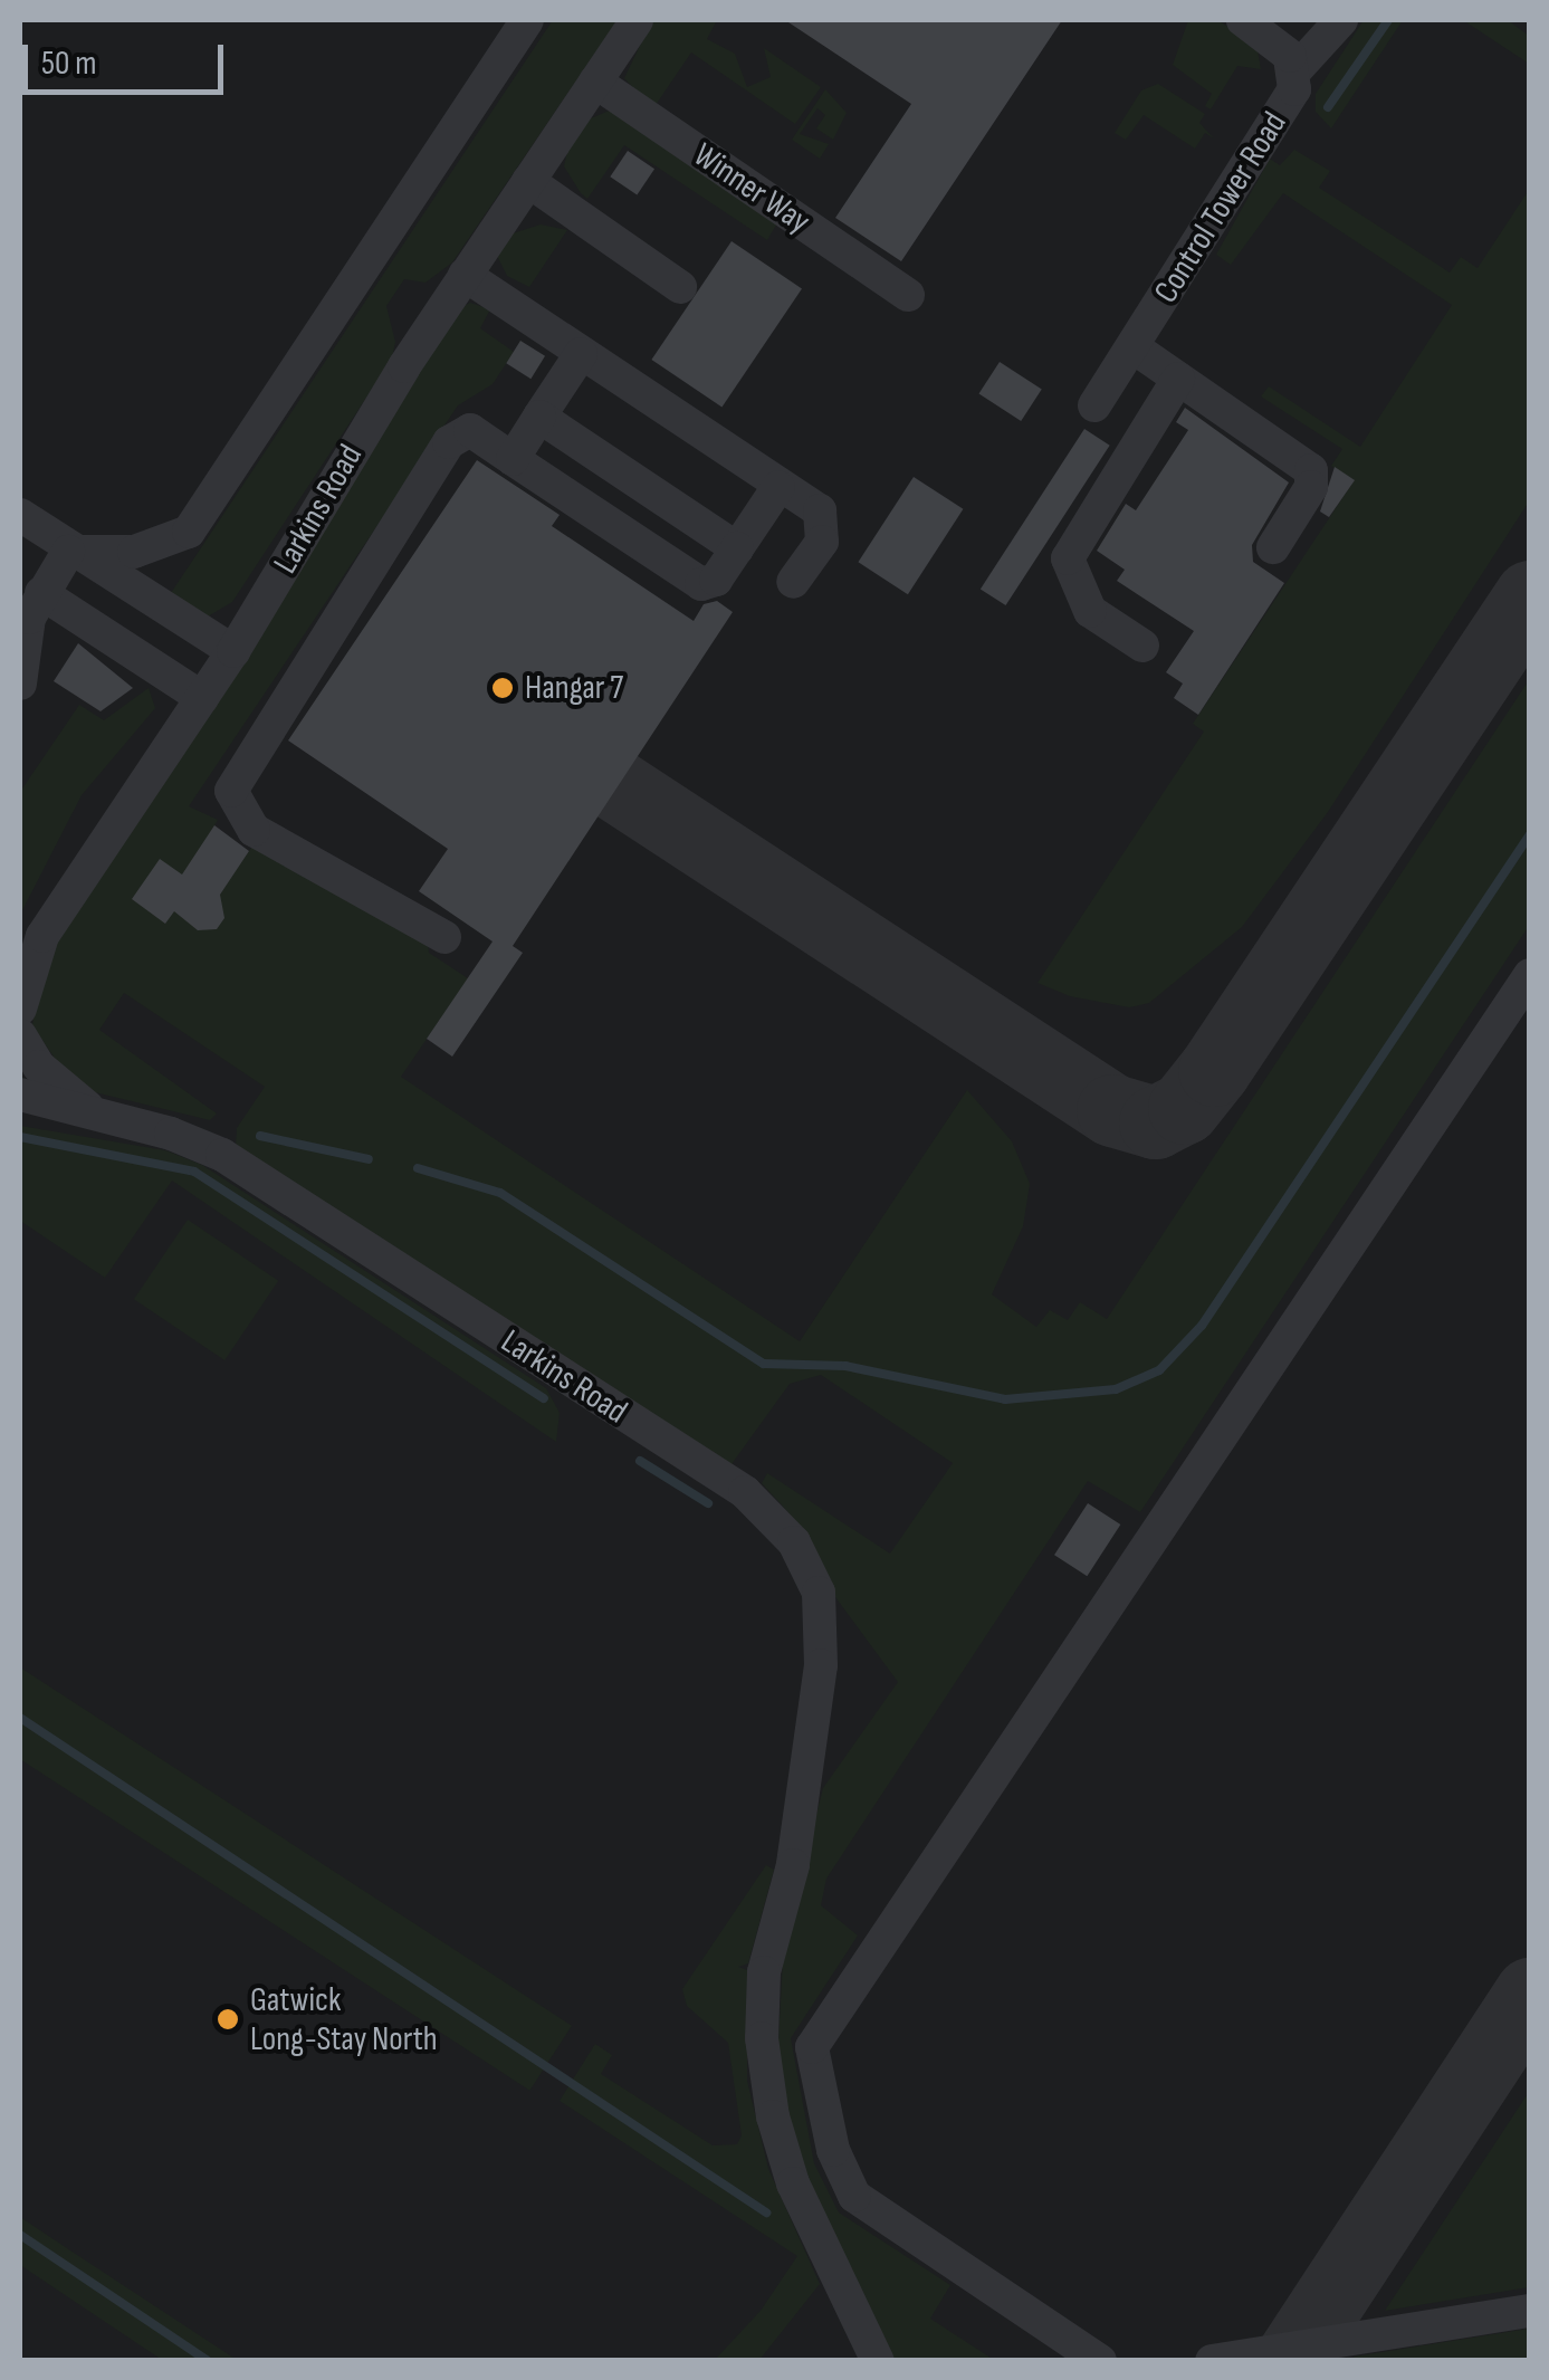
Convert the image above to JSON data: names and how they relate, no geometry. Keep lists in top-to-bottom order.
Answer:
{
  "streets": {
    "lane": ["Winner Way", "Control Tower Road", "Larkins Road"]
  },
  "crossings": [
    ["Winner Way", "Larkins Road"]
  ],
  "places": ["Hangar 7", "Gatwick Long-Stay North"],
  "scale_bar": "50 m"
}
